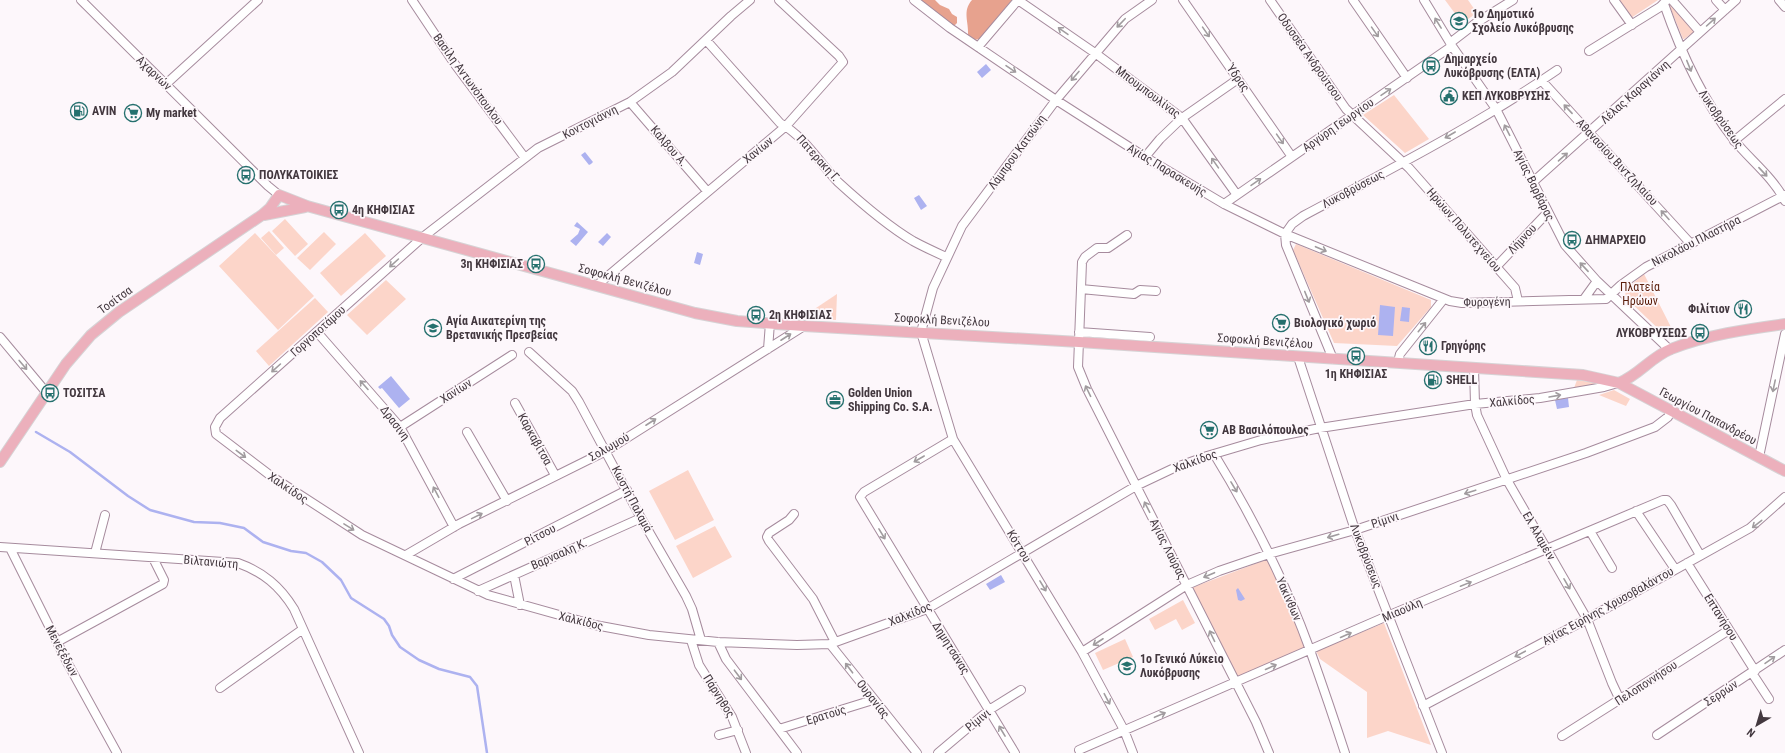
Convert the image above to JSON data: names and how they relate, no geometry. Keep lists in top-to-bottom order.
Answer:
{
  "streets": {
    "main road": ["Σοφοκλή Βενιζέλου", "Τοσίτσα", "Γεωργίου Παπανδρέου"],
    "street": [
      "Οδυσσέα Ανδρούτσου",
      "Αχαρνών",
      "Ύδρας",
      "Βασίλη Αντωνόπουλου",
      "Μπουμπουλίνας",
      "Λέλας Καραγιάννη",
      "Λυκοβρύσεως",
      "Κοντογιάννη",
      "Αργύρη Γεωργίου",
      "Καλβου Α.",
      "Χανίων",
      "Λάμπρου Κατσώνη",
      "Πατερακη Γ.",
      "Αθανασίου Βιντζηλαίου",
      "Αγίας Παρασκευής",
      "Αγίας Βαρβάρας",
      "Ηρώων Πολυτεχνείου",
      "Λήμνου",
      "Νικολάου Πλαστήρα",
      "Φυρογένη",
      "Γοργοποτάμου",
      "Χαλκίδος",
      "Δρασινη",
      "Καρκαβίτσα",
      "Σολωμού",
      "Κωστή Παλαμά",
      "Ρίμινι",
      "Ρίτσου",
      "Ελ Αλαμέιν",
      "Κόττου",
      "Αγίας Λαύρας",
      "Βαρνααλη Κ.",
      "Βιλτανιώτη",
      "Υακίνθων",
      "Αγίας Ειρήνης Χρυσοβαλάντου",
      "Μιαούλη",
      "Επτανήσου",
      "Δημητσάνας",
      "Μενεξέδων",
      "Πελοποννήσου",
      "Σερρών",
      "Πάρνηθος",
      "Ουρανίας",
      "Ερατούς"
    ]
  },
  "crossings": [
    ["Οδυσσέα Ανδρούτσου", "Λυκοβρύσεως"],
    ["Οδυσσέα Ανδρούτσου", "Αργύρη Γεωργίου"],
    ["Οδυσσέα Ανδρούτσου", "Ηρώων Πολυτεχνείου"],
    ["Αχαρνών", "Σοφοκλή Βενιζέλου"],
    ["Αχαρνών", "Τοσίτσα"],
    ["Ύδρας", "Αργύρη Γεωργίου"],
    ["Βασίλη Αντωνόπουλου", "Κοντογιάννη"],
    ["Μπουμπουλίνας", "Αργύρη Γεωργίου"],
    ["Μπουμπουλίνας", "Λάμπρου Κατσώνη"],
    ["Λέλας Καραγιάννη", "Λυκοβρύσεως"],
    ["Λέλας Καραγιάννη", "Αθανασίου Βιντζηλαίου"],
    ["Λέλας Καραγιάννη", "Αγίας Βαρβάρας"],
    ["Λυκοβρύσεως", "Αθανασίου Βιντζηλαίου"],
    ["Λυκοβρύσεως", "Αγίας Παρασκευής"],
    ["Λυκοβρύσεως", "Αγίας Βαρβάρας"],
    ["Λυκοβρύσεως", "Ηρώων Πολυτεχνείου"],
    ["Λυκοβρύσεως", "Νικολάου Πλαστήρα"],
    ["Λυκοβρύσεως", "Σοφοκλή Βενιζέλου"],
    ["Λυκοβρύσεως", "Χαλκίδος"],
    ["Λυκοβρύσεως", "Ρίμινι"],
    ["Λυκοβρύσεως", "Αγίας Ειρήνης Χρυσοβαλάντου"],
    ["Λυκοβρύσεως", "Μιαούλη"],
    ["Κοντογιάννη", "Καλβου Α."],
    ["Κοντογιάννη", "Πατερακη Γ."],
    ["Κοντογιάννη", "Σοφοκλή Βενιζέλου"],
    ["Κοντογιάννη", "Γοργοποτάμου"],
    ["Αργύρη Γεωργίου", "Αγίας Παρασκευής"],
    ["Αργύρη Γεωργίου", "Αγίας Βαρβάρας"],
    ["Καλβου Α.", "Χανίων"],
    ["Χανίων", "Πατερακη Γ."],
    ["Χανίων", "Σοφοκλή Βενιζέλου"],
    ["Χανίων", "Δρασινη"],
    ["Λάμπρου Κατσώνη", "Πατερακη Γ."],
    ["Λάμπρου Κατσώνη", "Αγίας Παρασκευής"],
    ["Λάμπρου Κατσώνη", "Σοφοκλή Βενιζέλου"],
    ["Λάμπρου Κατσώνη", "Κόττου"],
    ["Αθανασίου Βιντζηλαίου", "Νικολάου Πλαστήρα"],
    ["Αγίας Παρασκευής", "Φυρογένη"],
    ["Αγίας Βαρβάρας", "Λήμνου"],
    ["Αγίας Βαρβάρας", "Νικολάου Πλαστήρα"],
    ["Αγίας Βαρβάρας", "Φυρογένη"],
    ["Ηρώων Πολυτεχνείου", "Λήμνου"],
    ["Ηρώων Πολυτεχνείου", "Φυρογένη"],
    ["Νικολάου Πλαστήρα", "Φυρογένη"],
    ["Σοφοκλή Βενιζέλου", "Τοσίτσα"],
    ["Σοφοκλή Βενιζέλου", "Γοργοποτάμου"],
    ["Σοφοκλή Βενιζέλου", "Χαλκίδος"],
    ["Σοφοκλή Βενιζέλου", "Γεωργίου Παπανδρέου"],
    ["Σοφοκλή Βενιζέλου", "Σολωμού"],
    ["Σοφοκλή Βενιζέλου", "Ελ Αλαμέιν"],
    ["Σοφοκλή Βενιζέλου", "Κόττου"],
    ["Σοφοκλή Βενιζέλου", "Αγίας Λαύρας"],
    ["Γοργοποτάμου", "Χαλκίδος"],
    ["Γοργοποτάμου", "Δρασινη"],
    ["Χαλκίδος", "Γεωργίου Παπανδρέου"],
    ["Χαλκίδος", "Σολωμού"],
    ["Χαλκίδος", "Κωστή Παλαμά"],
    ["Χαλκίδος", "Ρίτσου"],
    ["Χαλκίδος", "Ελ Αλαμέιν"],
    ["Χαλκίδος", "Κόττου"],
    ["Χαλκίδος", "Αγίας Λαύρας"],
    ["Χαλκίδος", "Βαρνααλη Κ."],
    ["Χαλκίδος", "Υακίνθων"],
    ["Χαλκίδος", "Δημητσάνας"],
    ["Χαλκίδος", "Πάρνηθος"],
    ["Χαλκίδος", "Ουρανίας"],
    ["Γεωργίου Παπανδρέου", "Ρίμινι"],
    ["Δρασινη", "Σολωμού"],
    ["Καρκαβίτσα", "Σολωμού"],
    ["Σολωμού", "Κωστή Παλαμά"],
    ["Κωστή Παλαμά", "Ρίτσου"],
    ["Κωστή Παλαμά", "Βαρνααλη Κ."],
    ["Ρίμινι", "Ελ Αλαμέιν"],
    ["Ρίμινι", "Κόττου"],
    ["Ρίμινι", "Αγίας Λαύρας"],
    ["Ρίμινι", "Υακίνθων"],
    ["Ρίμινι", "Δημητσάνας"],
    ["Ελ Αλαμέιν", "Αγίας Ειρήνης Χρυσοβαλάντου"],
    ["Ελ Αλαμέιν", "Μιαούλη"],
    ["Ελ Αλαμέιν", "Πελοποννήσου"],
    ["Κόττου", "Μιαούλη"],
    ["Κόττου", "Δημητσάνας"],
    ["Αγίας Λαύρας", "Μιαούλη"],
    ["Βιλτανιώτη", "Μενεξέδων"],
    ["Υακίνθων", "Μιαούλη"],
    ["Αγίας Ειρήνης Χρυσοβαλάντου", "Μιαούλη"],
    ["Αγίας Ειρήνης Χρυσοβαλάντου", "Επτανήσου"],
    ["Επτανήσου", "Πελοποννήσου"],
    ["Επτανήσου", "Σερρών"],
    ["Ουρανίας", "Ερατούς"]
  ],
  "one_way": [
    "Ύδρας",
    "Μπουμπουλίνας",
    "Λέλας Καραγιάννη",
    "Αργύρη Γεωργίου",
    "Αθανασίου Βιντζηλαίου",
    "Αγίας Παρασκευής",
    "Αγίας Βαρβάρας",
    "Γοργοποτάμου",
    "Σολωμού",
    "Ρίμινι",
    "Κόττου",
    "Αγίας Λαύρας",
    "Αγίας Ειρήνης Χρυσοβαλάντου",
    "Μιαούλη"
  ],
  "parks": ["Πλατεία Ηρώων"],
  "places": {
    "school or university": ["1ο Δημοτικό Σχολείο Λυκόβρυσης", "Αγία Αικατερίνη της Βρετανικής Πρεσβείας", "1ο Γενικό Λύκειο Λυκόβρυσης"],
    "bus stop": [
      "Δημαρχείο Λυκόβρυσης (ΕΛΤΑ)",
      "ΠΟΛΥΚΑΤΟΙΚΙΕΣ",
      "4η ΚΗΦΙΣΙΑΣ",
      "ΔΗΜΑΡΧΕΙΟ",
      "3η ΚΗΦΙΣΙΑΣ",
      "2η ΚΗΦΙΣΙΑΣ",
      "ΛΥΚΟΒΡΥΣΕΩΣ",
      "1η ΚΗΦΙΣΙΑΣ",
      "ΤΟΣΙΤΣΑ"
    ],
    "public building": ["ΚΕΠ ΛΥΚΟΒΡΥΣΗΣ"],
    "fuel station": ["AVIN", "SHELL"],
    "supermarket": ["My market", "Βιολογικό χωριό", "ΑΒ Βασιλόπουλος"],
    "restaurant": ["Φιλίτιον", "Γρηγόρης"],
    "office": ["Golden Union Shipping Co. S.A."]
  },
  "north": "bottom left"
}
